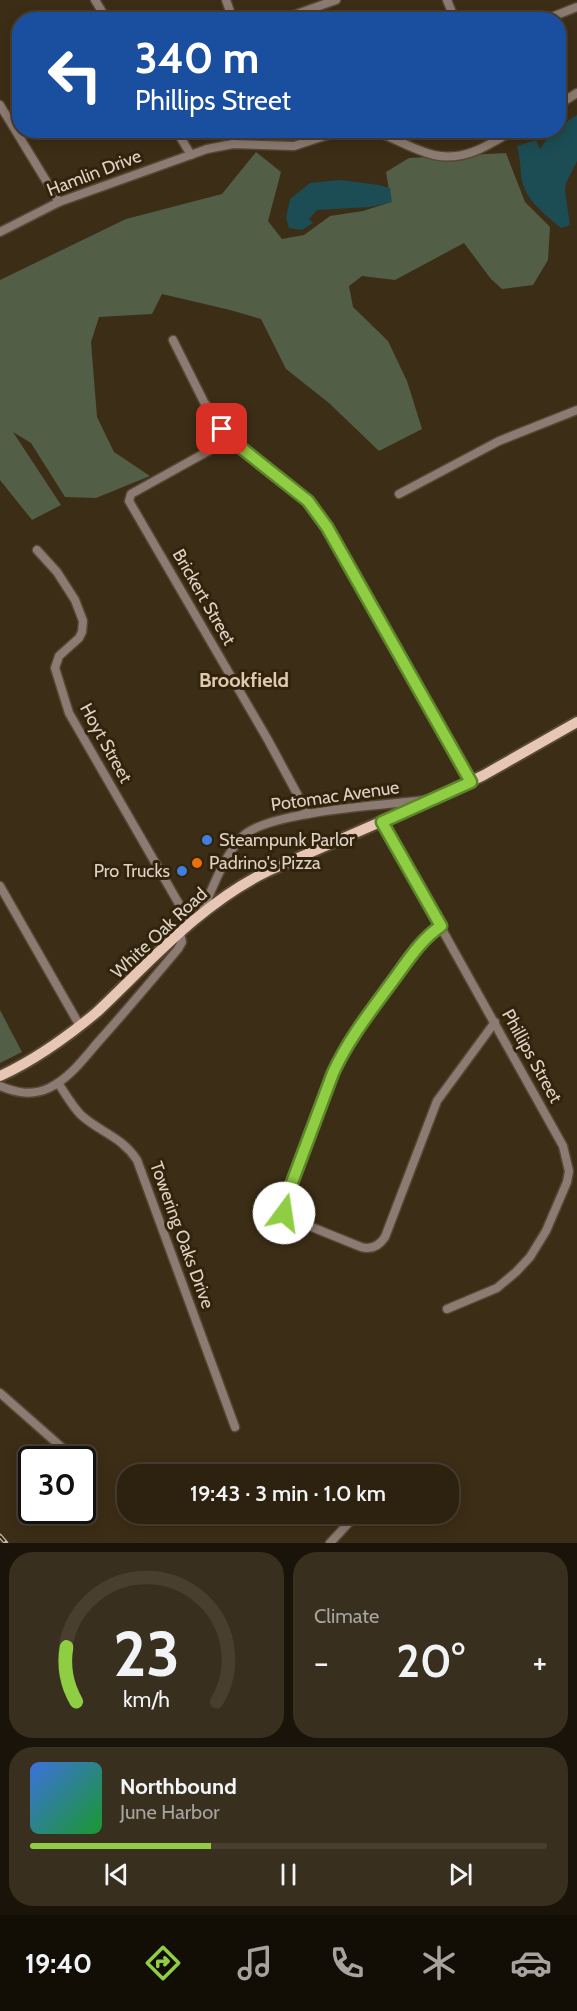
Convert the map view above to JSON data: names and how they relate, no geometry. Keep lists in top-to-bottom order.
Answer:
{
  "streets": {
    "main road": ["White Oak Road"],
    "street": [
      "Hamlin Drive",
      "Brickert Street",
      "Hoyt Street",
      "Potomac Avenue",
      "Phillips Street",
      "Towering Oaks Drive"
    ]
  },
  "crossings": [
    ["Brickert Street", "Potomac Avenue"],
    ["Hoyt Street", "White Oak Road"],
    ["Potomac Avenue", "White Oak Road"],
    ["White Oak Road", "Phillips Street"]
  ],
  "districts": ["Brookfield"],
  "places": ["Steampunk Parlor", "Padrino's Pizza", "Pro Trucks"],
  "page": {
    "turn": ["340 m", "Phillips Street"],
    "limit": "30",
    "trip": "19:43 · 3 min · 1.0 km",
    "tile": "Climate",
    "heat": ["−", "20°", "+"],
    "song": ["Northbound", "June Harbor"],
    "tabs": "19:40",
    "gauge": ["23", "km/h"]
  }
}
